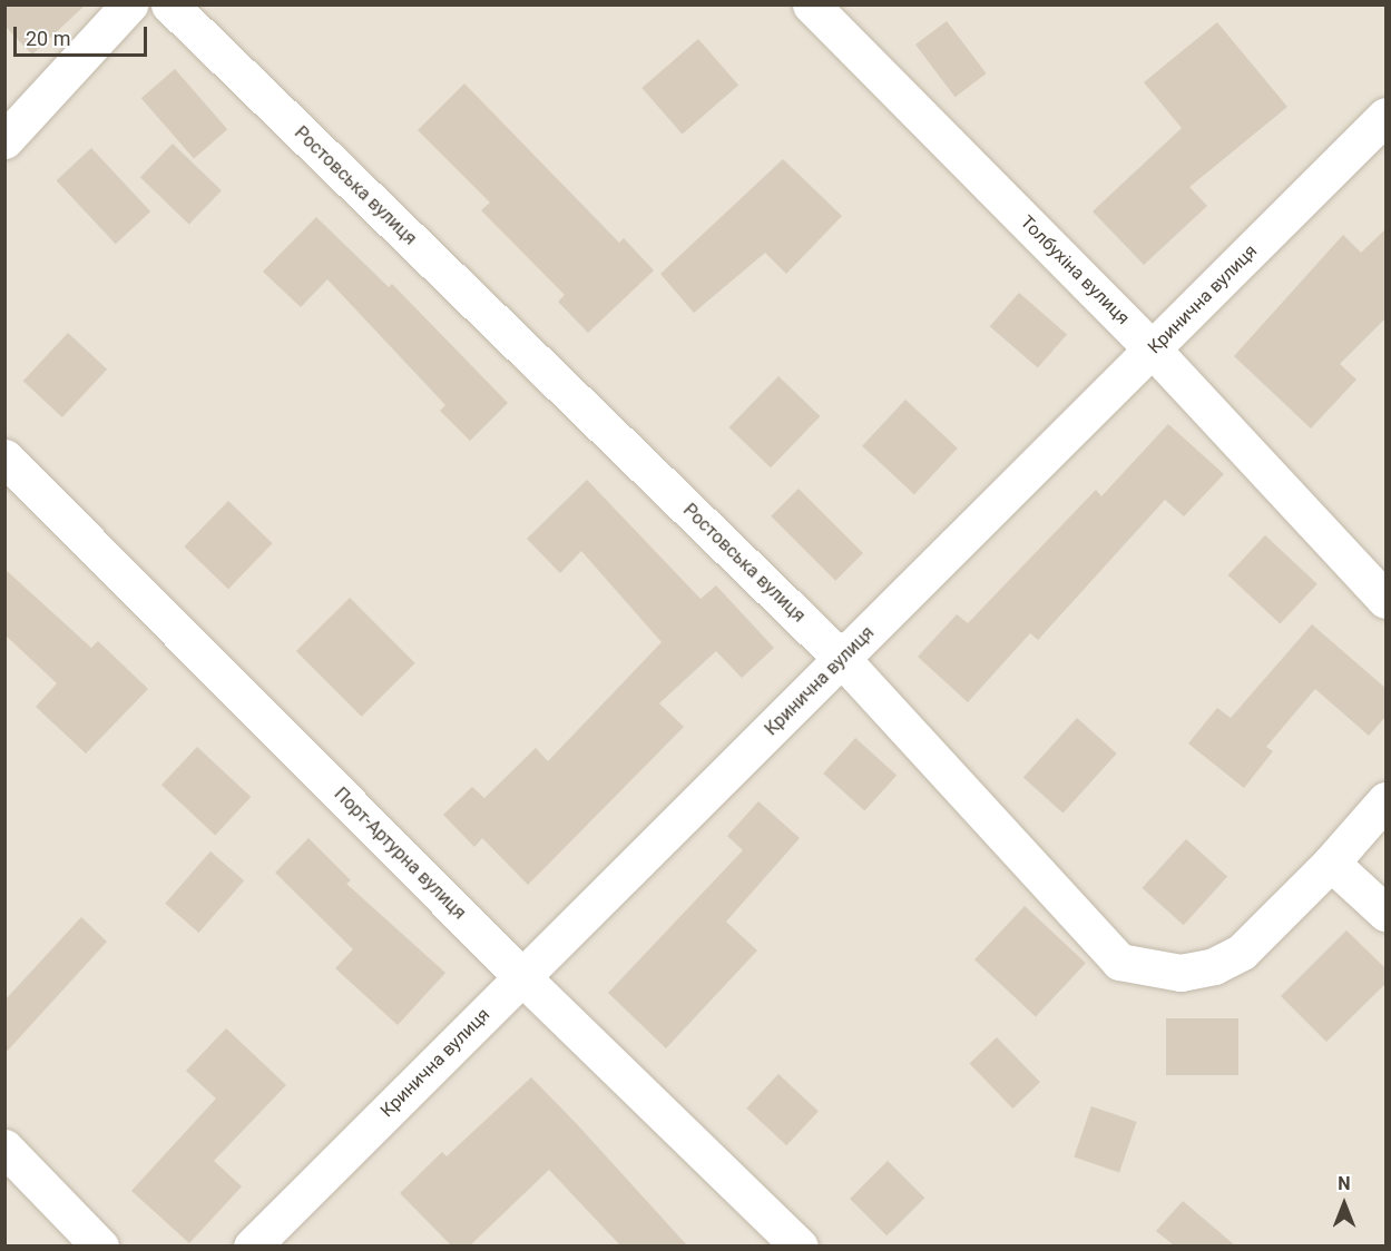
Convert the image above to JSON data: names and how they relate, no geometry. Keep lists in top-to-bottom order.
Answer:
{
  "streets": {
    "street": [
      "Ростовська вулиця",
      "Толбухіна вулиця",
      "Кринична вулиця",
      "Порт-Артурна вулиця"
    ]
  },
  "crossings": [
    ["Ростовська вулиця", "Кринична вулиця"],
    ["Толбухіна вулиця", "Кринична вулиця"],
    ["Кринична вулиця", "Порт-Артурна вулиця"]
  ],
  "scale_bar": "20 m",
  "north": "top"
}
